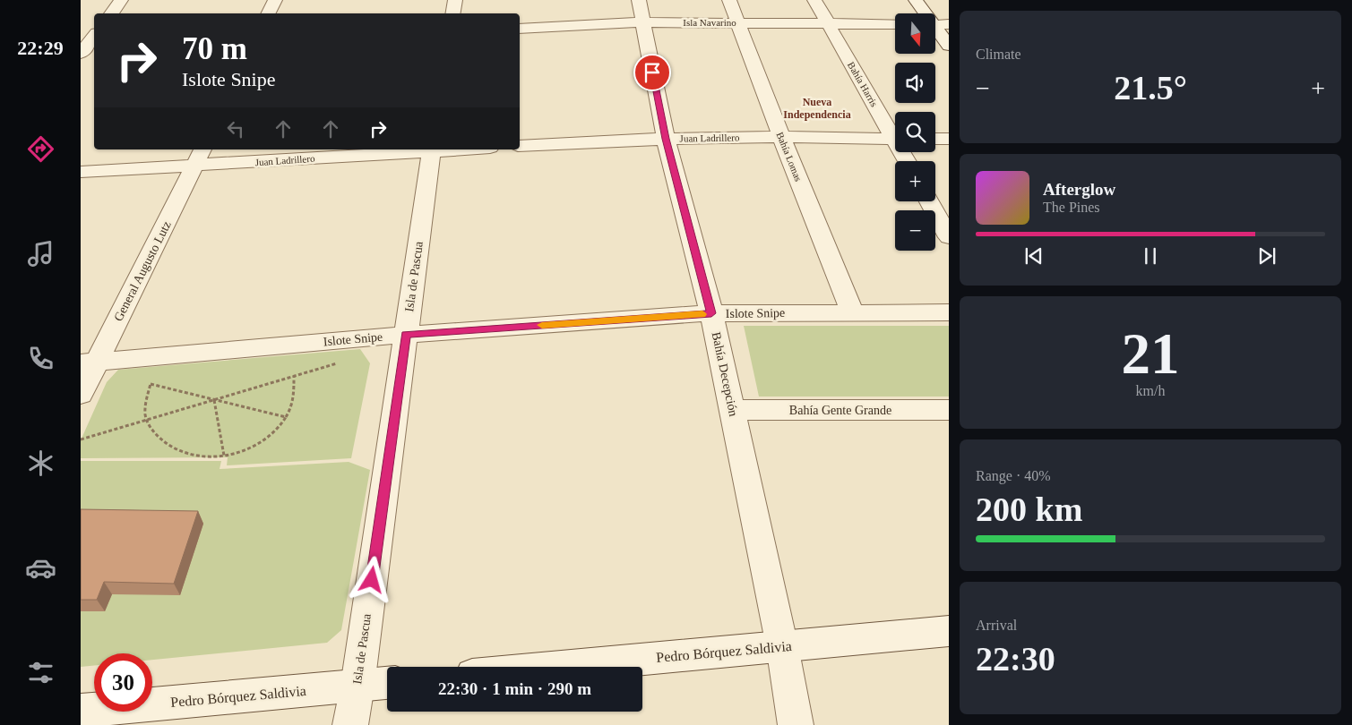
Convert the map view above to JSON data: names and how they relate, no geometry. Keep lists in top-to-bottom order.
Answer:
{
  "streets": {
    "street": [
      "Isla Navarino",
      "Bahía Harris",
      "Juan Ladrillero",
      "Bahía Lomas",
      "General Augusto Lutz",
      "Isla de Pascua",
      "Islote Snipe",
      "Bahía Decepción",
      "Bahía Gente Grande",
      "Pedro Bórquez Saldivia"
    ]
  },
  "crossings": [
    ["Isla Navarino", "Bahía Harris"],
    ["Isla Navarino", "Bahía Lomas"],
    ["Isla Navarino", "Bahía Decepción"],
    ["Juan Ladrillero", "Bahía Lomas"],
    ["Juan Ladrillero", "General Augusto Lutz"],
    ["Juan Ladrillero", "Isla de Pascua"],
    ["Juan Ladrillero", "Bahía Decepción"],
    ["Bahía Lomas", "Islote Snipe"],
    ["General Augusto Lutz", "Islote Snipe"],
    ["Isla de Pascua", "Islote Snipe"],
    ["Isla de Pascua", "Pedro Bórquez Saldivia"],
    ["Islote Snipe", "Bahía Decepción"],
    ["Bahía Decepción", "Bahía Gente Grande"],
    ["Bahía Decepción", "Pedro Bórquez Saldivia"]
  ],
  "districts": ["Nueva Independencia"],
  "north": "bottom",
  "page": {
    "tabs": "22:29",
    "tile": [
      "Climate",
      ["21", "km/h"],
      ["Range · 40%", "200 km"],
      ["Arrival", "22:30"]
    ],
    "map_buttons": ["+", "−"],
    "turn": ["70 m", "Islote Snipe"],
    "heat": ["−", "21.5°", "+"],
    "song": ["Afterglow", "The Pines"],
    "limit": "30",
    "trip": "22:30 · 1 min · 290 m"
  }
}
